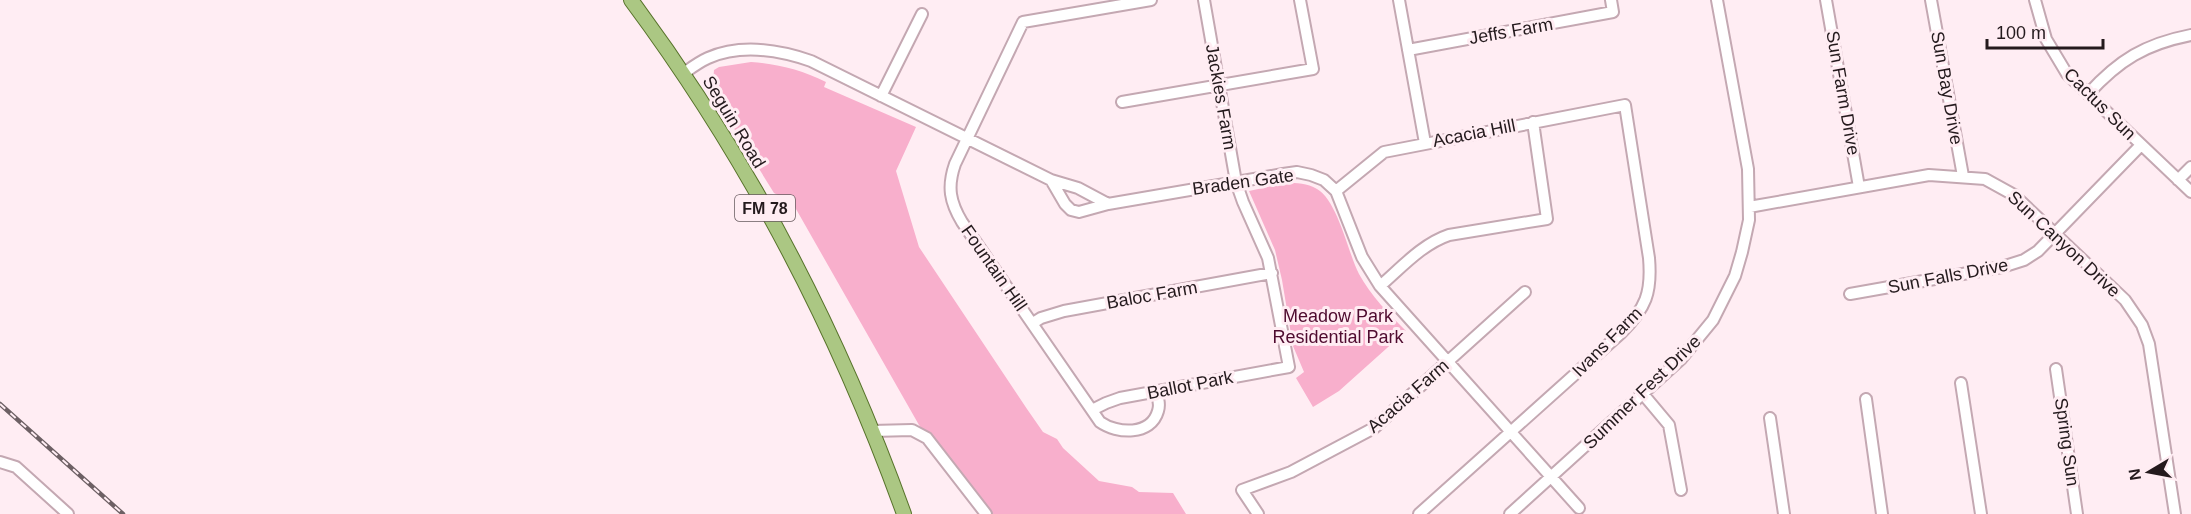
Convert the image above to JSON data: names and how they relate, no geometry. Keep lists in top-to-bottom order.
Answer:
{
  "streets": {
    "main road": ["Seguin Road", "FM 78"],
    "street": [
      "Jeffs Farm",
      "Sun Bay Drive",
      "Sun Farm Drive",
      "Jackies Farm",
      "Cactus Sun",
      "Acacia Hill",
      "Braden Gate",
      "Sun Canyon Drive",
      "Fountain Hill",
      "Sun Falls Drive",
      "Baloc Farm",
      "Ivans Farm",
      "Ballot Park",
      "Summer Fest Drive",
      "Acacia Farm",
      "Spring Sun"
    ]
  },
  "crossings": [
    ["Sun Bay Drive", "Sun Canyon Drive"],
    ["Sun Farm Drive", "Sun Canyon Drive"],
    ["Jackies Farm", "Braden Gate"],
    ["Jackies Farm", "Baloc Farm"],
    ["Jackies Farm", "Ballot Park"],
    ["Cactus Sun", "Sun Falls Drive"],
    ["Acacia Hill", "Braden Gate"],
    ["Acacia Hill", "Ivans Farm"],
    ["Sun Canyon Drive", "Sun Falls Drive"],
    ["Sun Canyon Drive", "Summer Fest Drive"],
    ["Fountain Hill", "Baloc Farm"],
    ["Fountain Hill", "Ballot Park"]
  ],
  "parks": ["Meadow Park Residential Park"],
  "scale_bar": "100 m",
  "north": "left"
}
